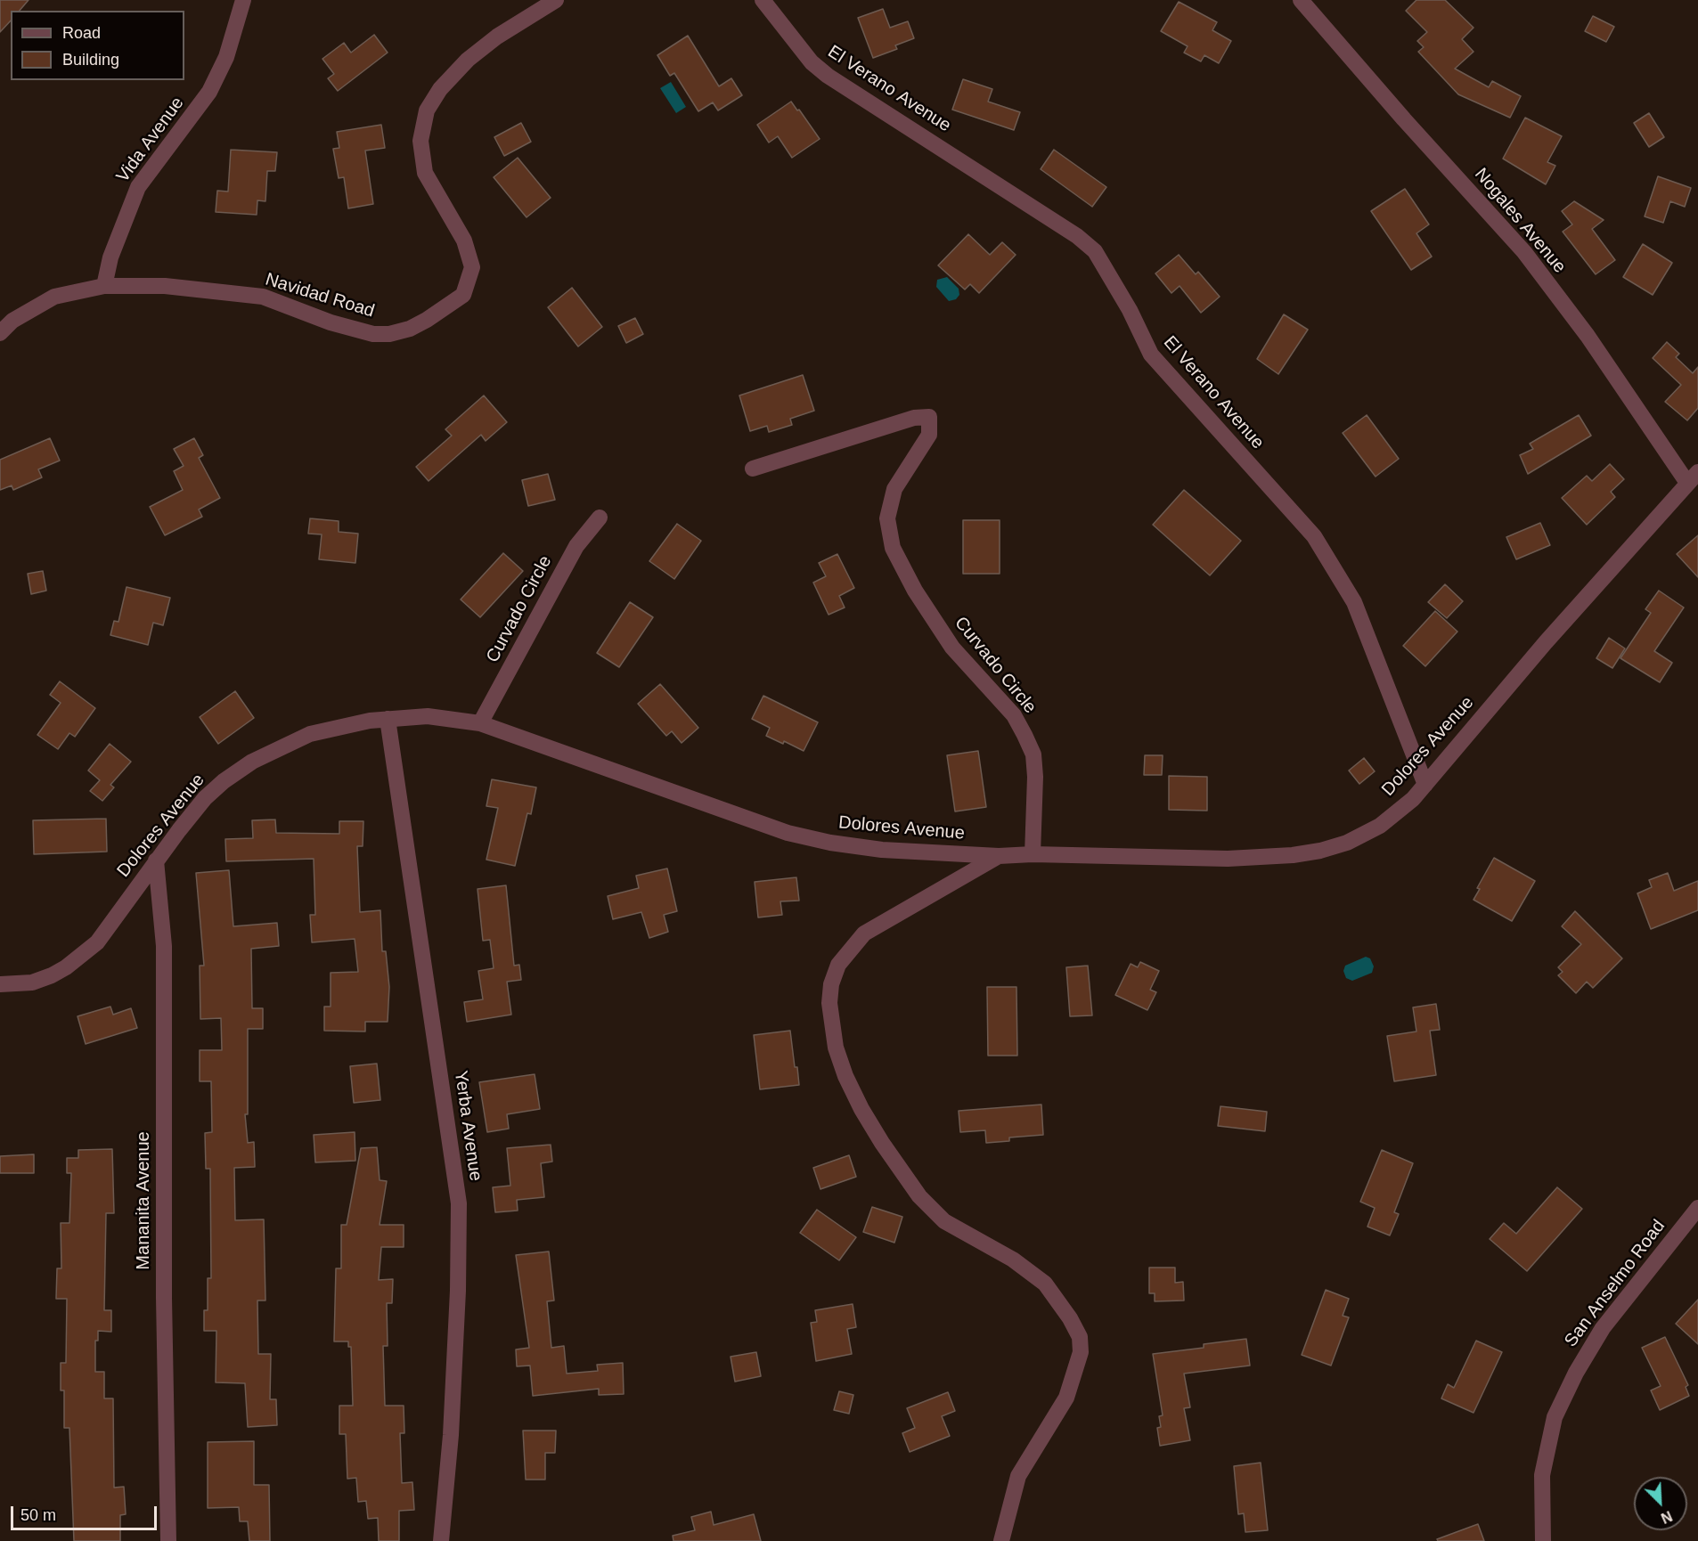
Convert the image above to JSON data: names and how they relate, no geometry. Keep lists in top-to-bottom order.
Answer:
{
  "streets": {
    "street": [
      "El Verano Avenue",
      "Vida Avenue",
      "Nogales Avenue",
      "Navidad Road",
      "Curvado Circle",
      "Dolores Avenue",
      "Yerba Avenue",
      "Mananita Avenue",
      "San Anselmo Road"
    ]
  },
  "crossings": [
    ["El Verano Avenue", "Dolores Avenue"],
    ["Vida Avenue", "Navidad Road"],
    ["Nogales Avenue", "Dolores Avenue"],
    ["Curvado Circle", "Dolores Avenue"],
    ["Dolores Avenue", "Yerba Avenue"],
    ["Dolores Avenue", "Mananita Avenue"]
  ],
  "legend": ["Road", "Building"],
  "scale_bar": "50 m",
  "north": "bottom right"
}
